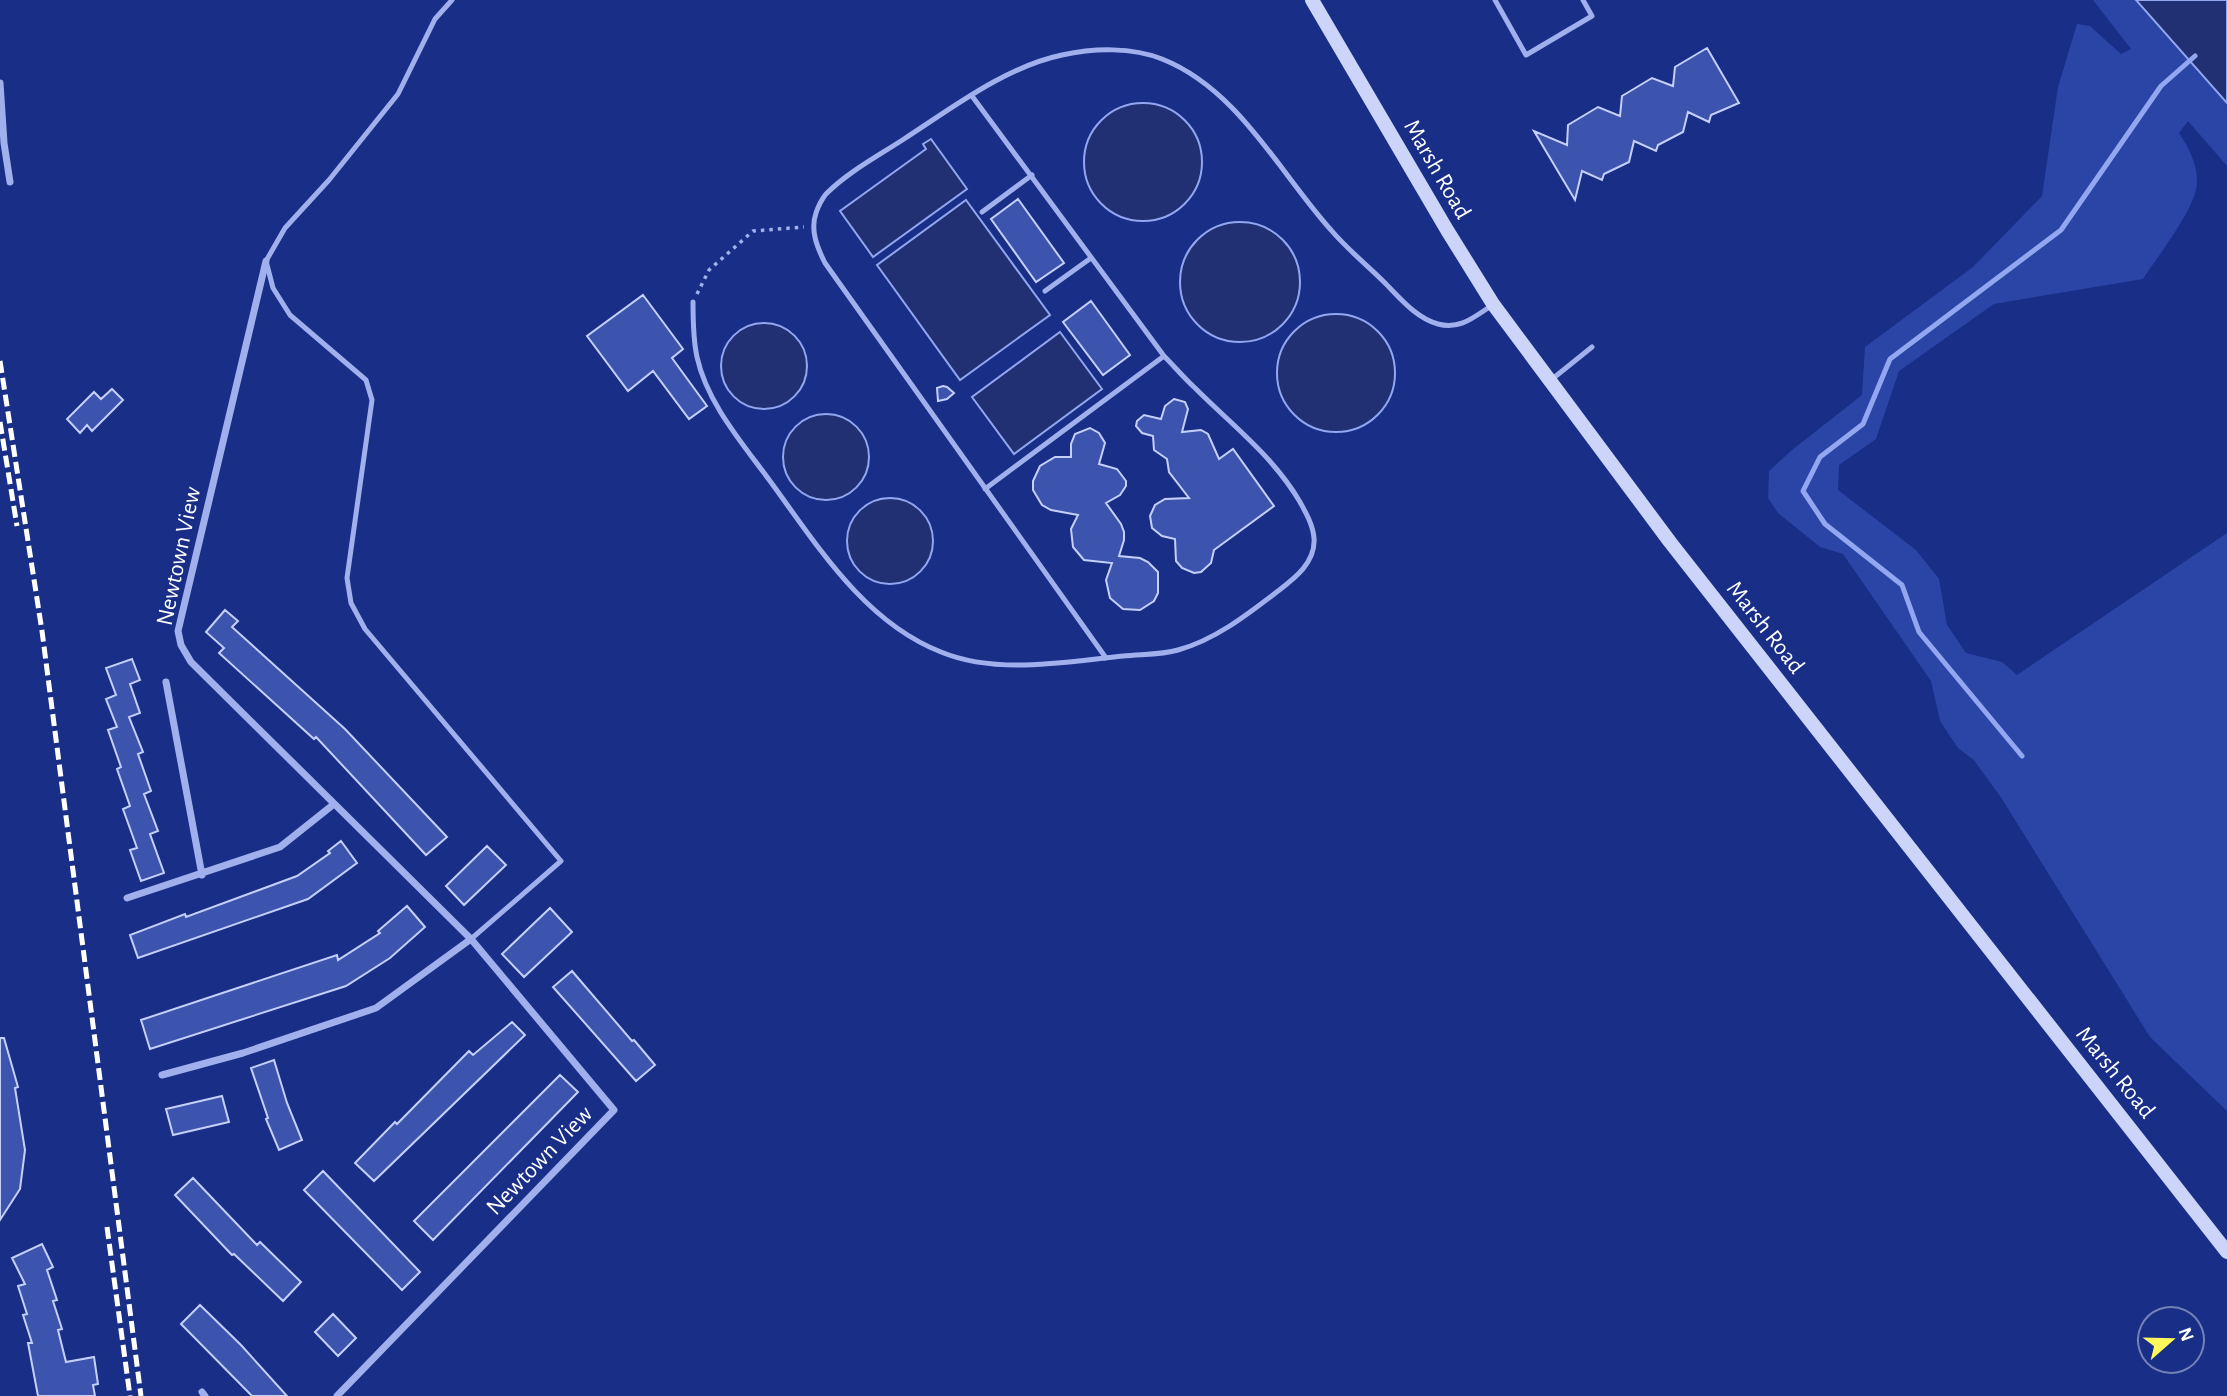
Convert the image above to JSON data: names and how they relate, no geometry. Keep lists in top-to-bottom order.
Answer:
{
  "streets": {
    "main road": ["Marsh Road"],
    "street": ["Newtown View"]
  },
  "north": "right"
}
